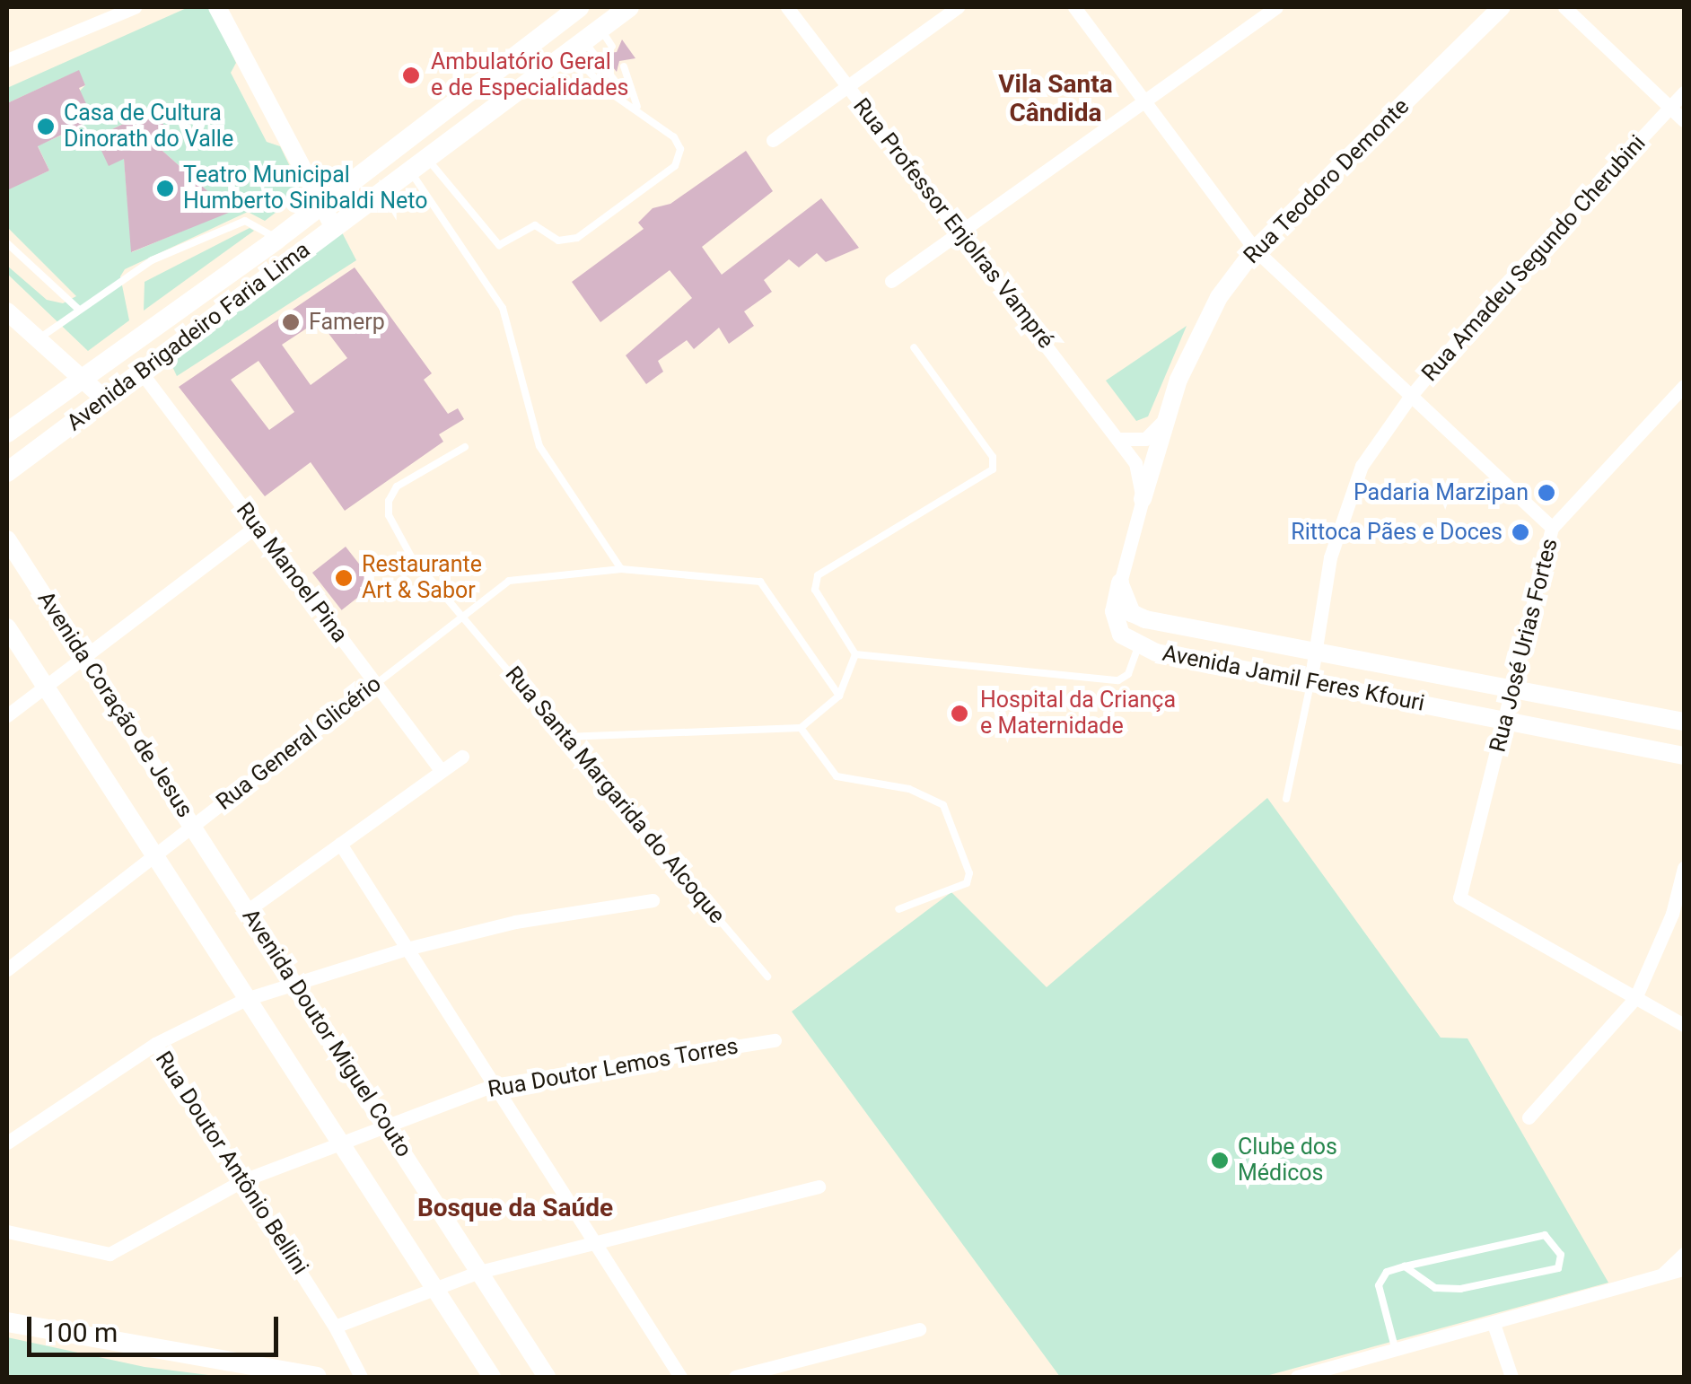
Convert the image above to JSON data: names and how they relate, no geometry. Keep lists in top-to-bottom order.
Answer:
{
  "streets": {
    "main road": ["Avenida Brigadeiro Faria Lima"],
    "street": [
      "Rua Teodoro Demonte",
      "Rua Professor Enjolras Vampré",
      "Rua Amadeu Segundo Cherubini",
      "Rua Manoel Pina",
      "Rua José Urias Fortes",
      "Avenida Jamil Feres Kfouri",
      "Avenida Coração de Jesus",
      "Rua General Glicério",
      "Avenida Doutor Miguel Couto",
      "Rua Doutor Lemos Torres",
      "Rua Doutor Antônio Bellini"
    ],
    "lane": ["Rua Santa Margarida do Alcoque"]
  },
  "crossings": [
    ["Rua Teodoro Demonte", "Rua Professor Enjolras Vampré"],
    ["Rua Teodoro Demonte", "Avenida Jamil Feres Kfouri"],
    ["Rua Amadeu Segundo Cherubini", "Avenida Jamil Feres Kfouri"],
    ["Avenida Brigadeiro Faria Lima", "Rua Manoel Pina"],
    ["Rua Manoel Pina", "Rua General Glicério"],
    ["Rua José Urias Fortes", "Avenida Jamil Feres Kfouri"],
    ["Avenida Coração de Jesus", "Rua General Glicério"],
    ["Avenida Coração de Jesus", "Avenida Doutor Miguel Couto"],
    ["Rua General Glicério", "Rua Santa Margarida do Alcoque"],
    ["Rua General Glicério", "Avenida Doutor Miguel Couto"],
    ["Avenida Doutor Miguel Couto", "Rua Doutor Lemos Torres"],
    ["Rua Doutor Lemos Torres", "Rua Doutor Antônio Bellini"]
  ],
  "districts": ["Vila Santa Cândida", "Bosque da Saúde"],
  "places": [
    "Ambulatório Geral e de Especialidades",
    "Casa de Cultura Dinorath do Valle",
    "Teatro Municipal Humberto Sinibaldi Neto",
    "Famerp",
    "Padaria Marzipan",
    "Rittoca Pães e Doces",
    "Restaurante Art & Sabor",
    "Hospital da Criança e Maternidade",
    "Clube dos Médicos"
  ],
  "scale_bar": "100 m"
}
